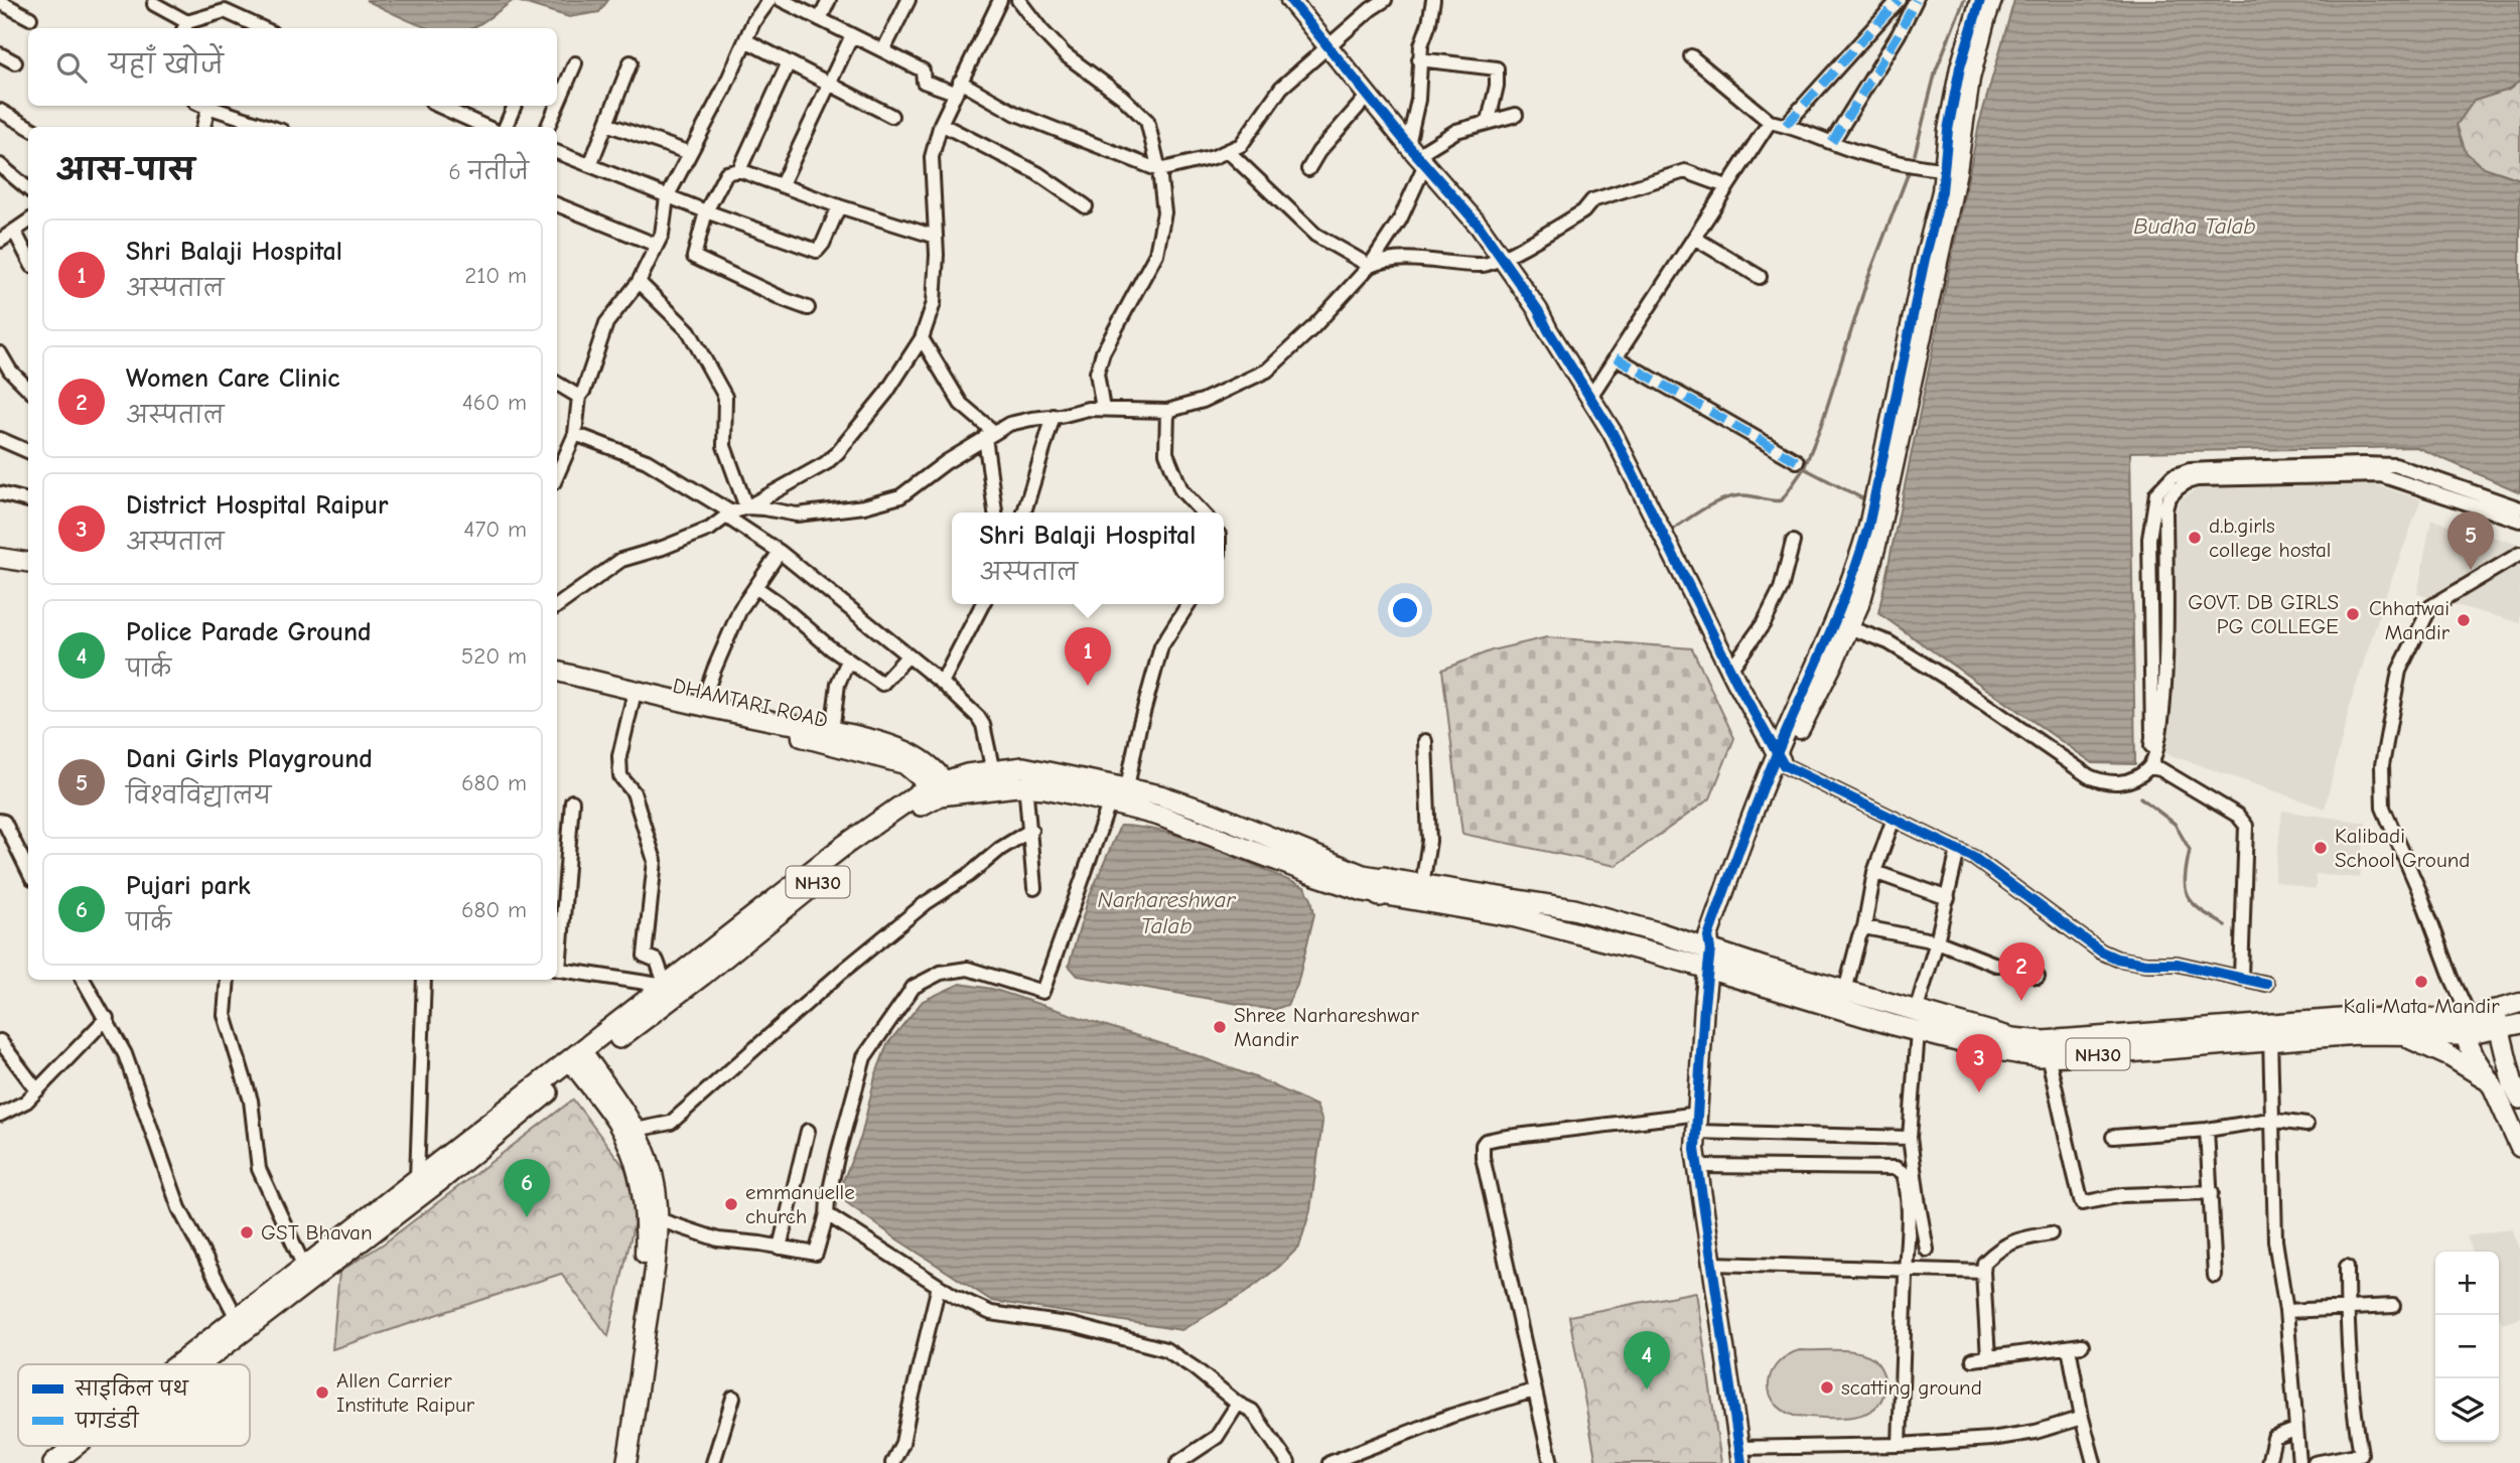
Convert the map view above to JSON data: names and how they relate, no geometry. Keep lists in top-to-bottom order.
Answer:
{
  "streets": {
    "main road": ["NH30"],
    "street": ["DHAMTARI ROAD"]
  },
  "crossings": [
    ["DHAMTARI ROAD", "NH30"]
  ],
  "water": ["Budha Talab", "Narhareshwar Talab"],
  "places": [
    "d.b.girls college hostal",
    "GOVT. DB GIRLS PG COLLEGE",
    "Chhatwai Mandir",
    "Kalibadi School Ground",
    "Kali Mata Mandir",
    "Shree Narhareshwar Mandir",
    "emmanuelle church",
    "GST Bhavan",
    "scatting ground",
    "Allen Carrier Institute Raipur"
  ],
  "legend": ["साइकिल पथ", "पगडंडी"],
  "page": {
    "search": "यहाँ खोजें",
    "heading": ["आस-पास", "6 नतीजे"],
    "list": [
      {
        "mark": "1",
        "name": "Shri Balaji Hospital",
        "note": "अस्पताल",
        "value": "210 m"
      },
      {
        "mark": "2",
        "name": "Women Care Clinic",
        "note": "अस्पताल",
        "value": "460 m"
      },
      {
        "mark": "3",
        "name": "District Hospital Raipur",
        "note": "अस्पताल",
        "value": "470 m"
      },
      {
        "mark": "4",
        "name": "Police Parade Ground",
        "note": "पार्क",
        "value": "520 m"
      },
      {
        "mark": "5",
        "name": "Dani Girls Playground",
        "note": "विश्वविद्यालय",
        "value": "680 m"
      },
      {
        "mark": "6",
        "name": "Pujari park",
        "note": "पार्क",
        "value": "680 m"
      }
    ],
    "pins": [
      "5",
      "1",
      "2",
      "3",
      "6",
      "4"
    ],
    "popup": ["Shri Balaji Hospital", "अस्पताल"],
    "map_buttons": ["+", "−"]
  }
}
